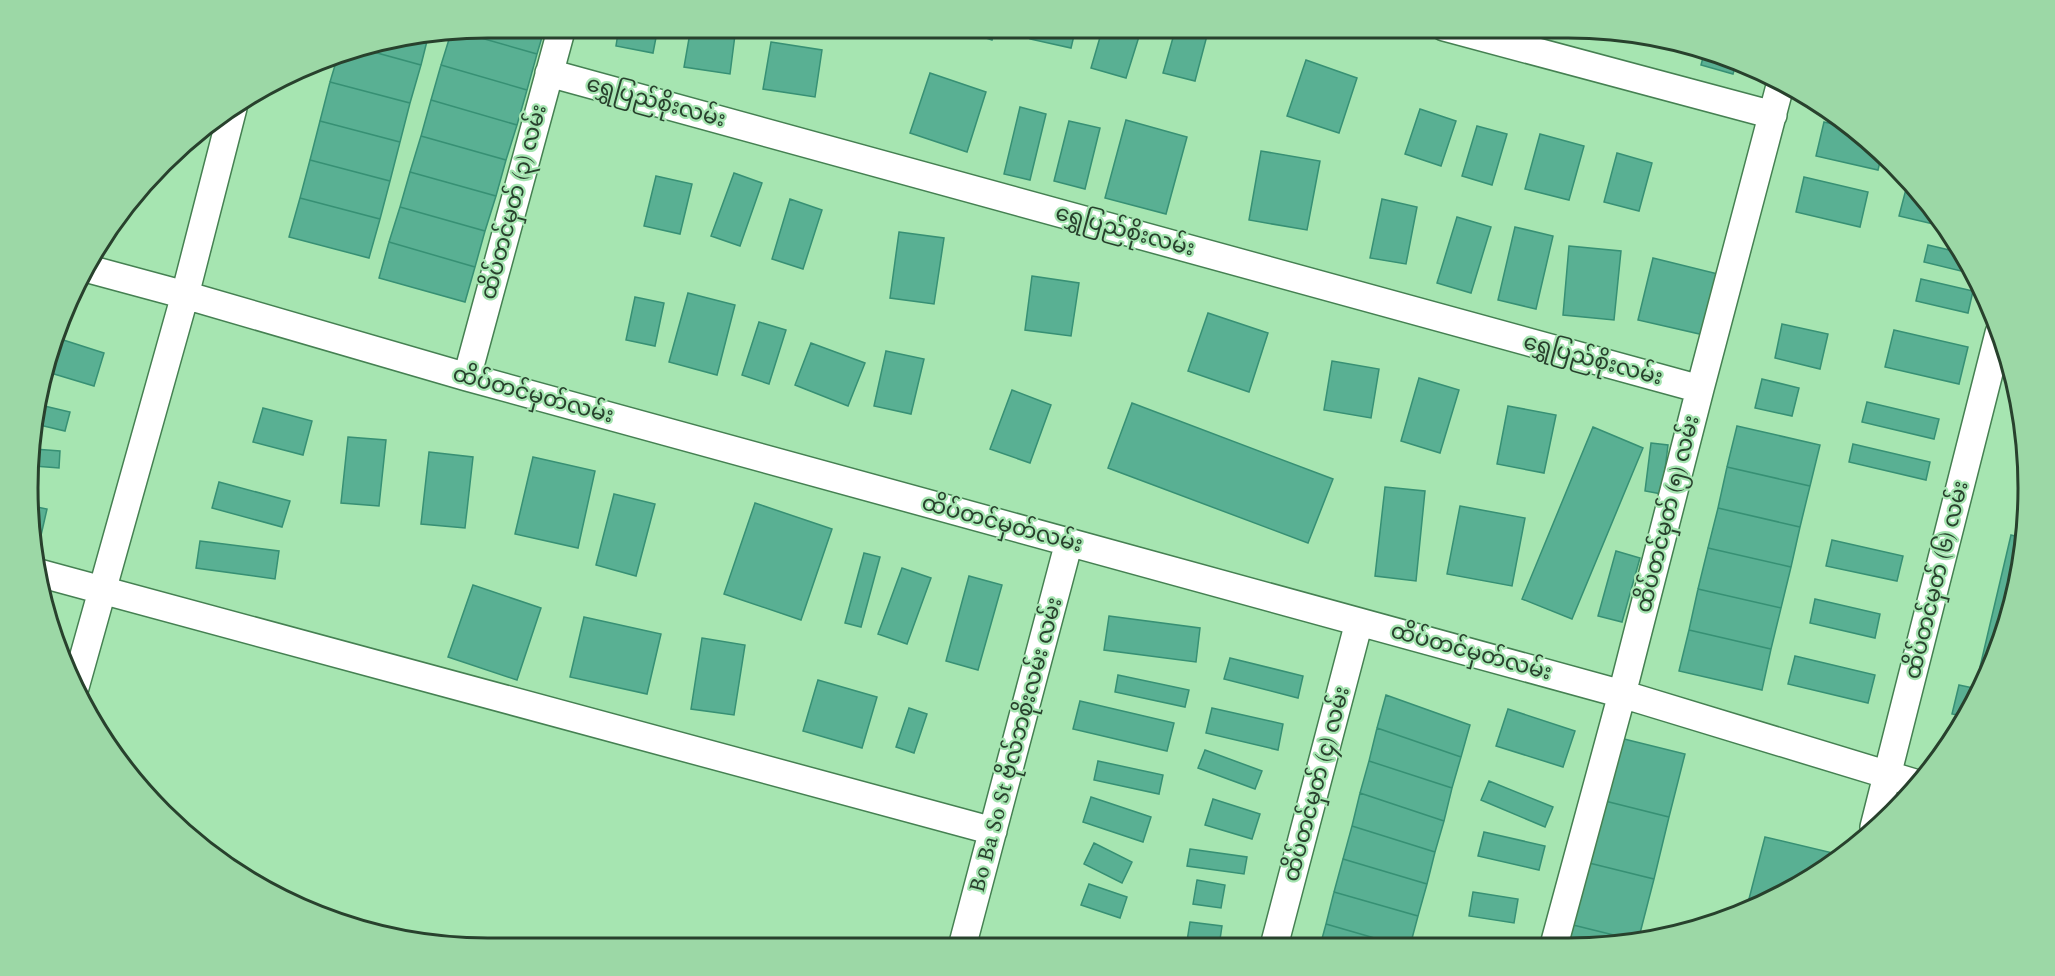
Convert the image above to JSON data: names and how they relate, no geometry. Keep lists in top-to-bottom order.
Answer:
{
  "streets": {
    "street": [
      "ရွှေပြည်စိုးလမ်း",
      "ထိပ်တင်မှတ် (၃) လမ်း",
      "ထိပ်တင်မှတ်လမ်း",
      "ထိပ်တင်မှတ် (၅) လမ်း",
      "ထိပ်တင်မှတ် (၆) လမ်း",
      "Bo Ba So St ဗိုလ်ဘစိုးလမ်း လမ်း",
      "ထိပ်တင်မှတ် (၄) လမ်း"
    ]
  },
  "crossings": [
    ["ရွှေပြည်စိုးလမ်း", "ထိပ်တင်မှတ် (၃) လမ်း"],
    ["ရွှေပြည်စိုးလမ်း", "ထိပ်တင်မှတ် (၅) လမ်း"],
    ["ထိပ်တင်မှတ် (၃) လမ်း", "ထိပ်တင်မှတ်လမ်း"],
    ["ထိပ်တင်မှတ်လမ်း", "ထိပ်တင်မှတ် (၅) လမ်း"],
    ["ထိပ်တင်မှတ်လမ်း", "ထိပ်တင်မှတ် (၆) လမ်း"],
    ["ထိပ်တင်မှတ်လမ်း", "Bo Ba So St ဗိုလ်ဘစိုးလမ်း လမ်း"],
    ["ထိပ်တင်မှတ်လမ်း", "ထိပ်တင်မှတ် (၄) လမ်း"]
  ]
}
